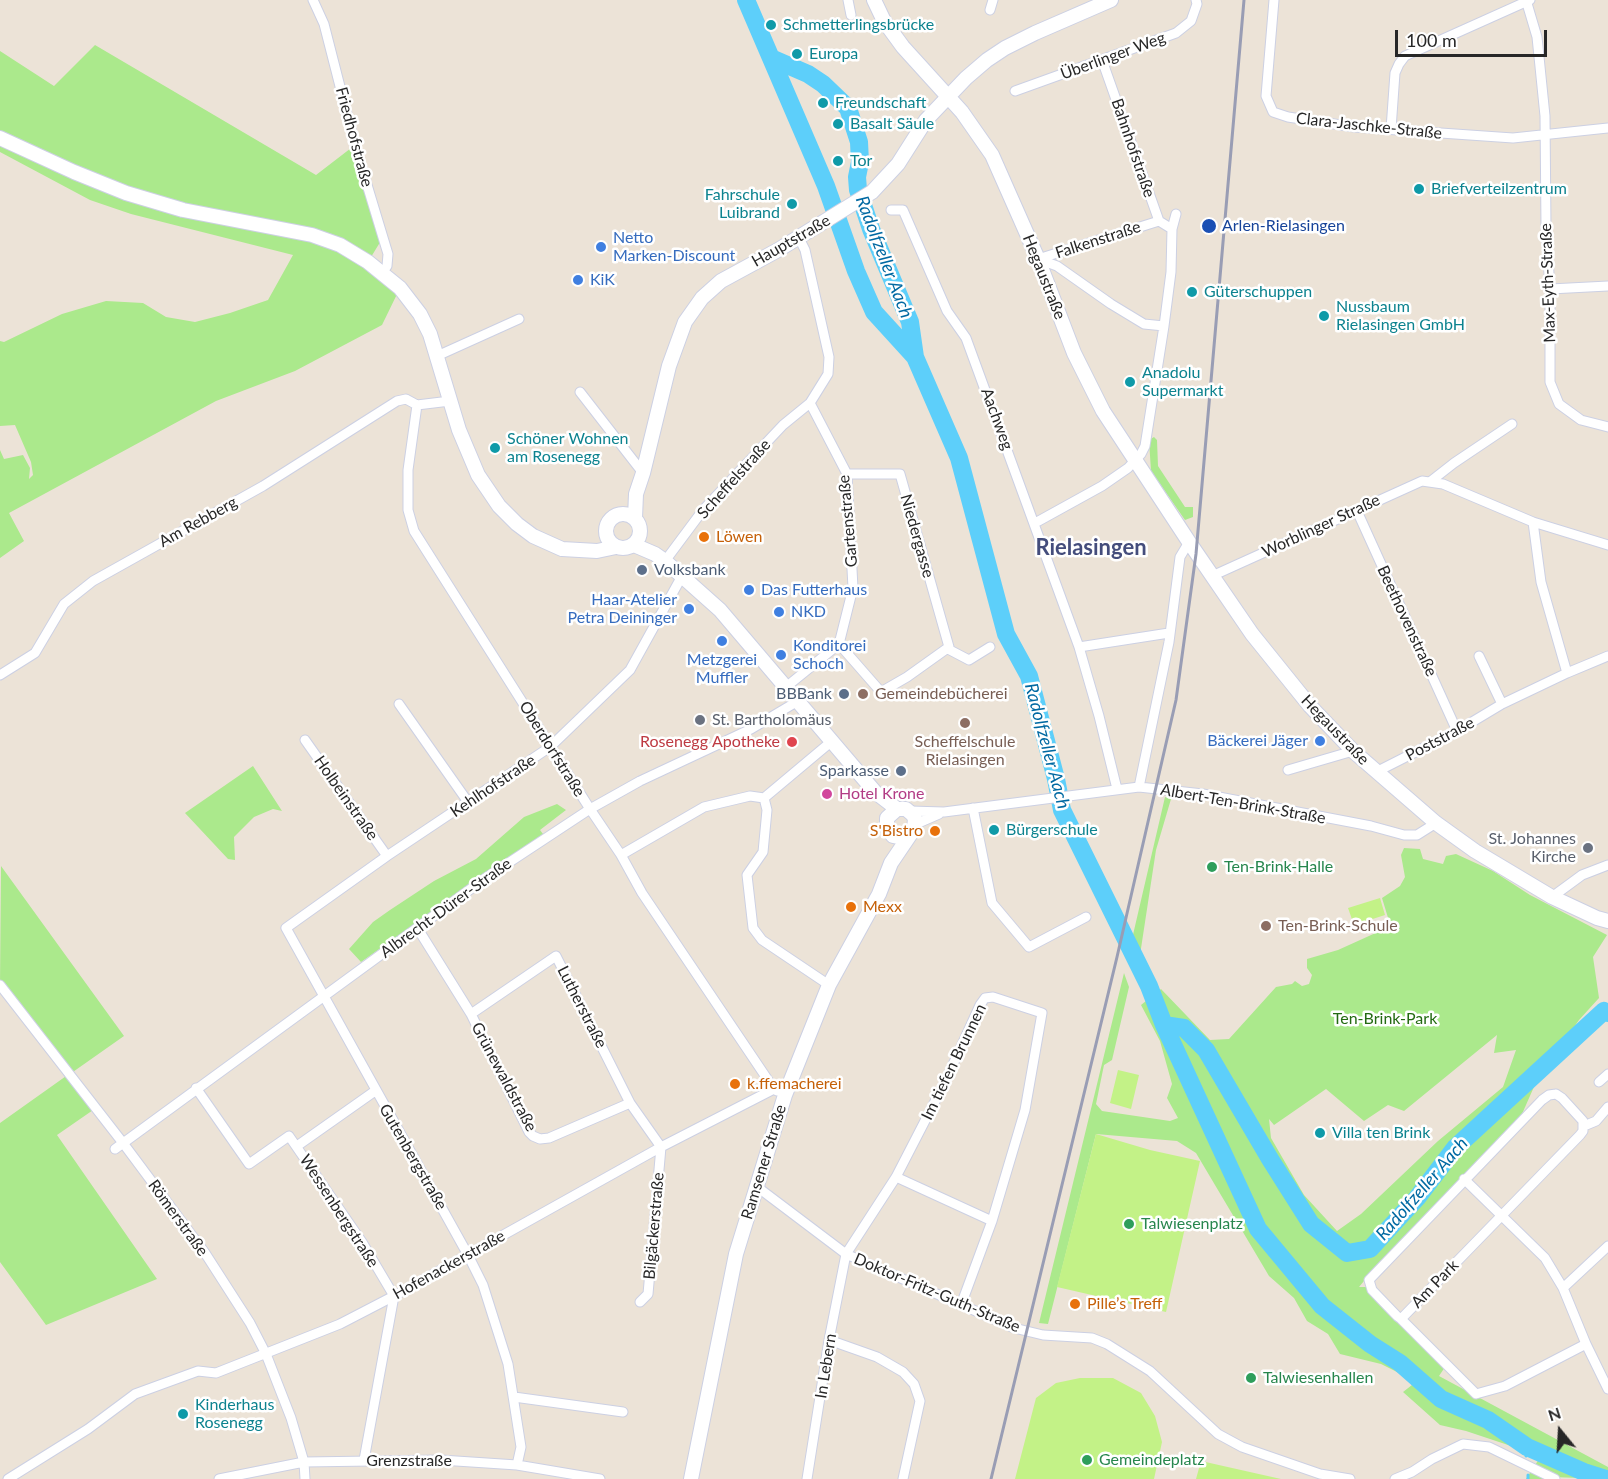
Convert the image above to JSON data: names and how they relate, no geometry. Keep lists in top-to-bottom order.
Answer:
{
  "streets": {
    "main road": ["Hauptstraße", "Hegaustraße", "Ramsener Straße"],
    "street": [
      "Überlinger Weg",
      "Clara-Jaschke-Straße",
      "Friedhofstraße",
      "Bahnhofstraße",
      "Falkenstraße",
      "Max-Eyth-Straße",
      "Aachweg",
      "Scheffelstraße",
      "Gartenstraße",
      "Am Rebberg",
      "Worblinger Straße",
      "Niedergasse",
      "Beethovenstraße",
      "Poststraße",
      "Oberdorfstraße",
      "Kehlhofstraße",
      "Holbeinstraße",
      "Albert-Ten-Brink-Straße",
      "Albrecht-Dürer-Straße",
      "Lutherstraße",
      "Im tiefen Brunnen",
      "Grünewaldstraße",
      "Gutenbergstraße",
      "Wessenbergstraße",
      "Römerstraße",
      "Bilgäckerstraße",
      "Hofenackerstraße",
      "Am Park",
      "Doktor-Fritz-Guth-Straße",
      "In Lebern",
      "Grenzstraße"
    ]
  },
  "crossings": [
    ["Überlinger Weg", "Bahnhofstraße"],
    ["Clara-Jaschke-Straße", "Max-Eyth-Straße"],
    ["Bahnhofstraße", "Falkenstraße"],
    ["Falkenstraße", "Hegaustraße"],
    ["Hauptstraße", "Hegaustraße"],
    ["Hegaustraße", "Worblinger Straße"],
    ["Hegaustraße", "Poststraße"],
    ["Hegaustraße", "Albert-Ten-Brink-Straße"],
    ["Aachweg", "Albert-Ten-Brink-Straße"],
    ["Scheffelstraße", "Gartenstraße"],
    ["Gartenstraße", "Niedergasse"],
    ["Am Rebberg", "Oberdorfstraße"],
    ["Worblinger Straße", "Beethovenstraße"],
    ["Beethovenstraße", "Poststraße"],
    ["Oberdorfstraße", "Kehlhofstraße"],
    ["Oberdorfstraße", "Albrecht-Dürer-Straße"],
    ["Oberdorfstraße", "Ramsener Straße"],
    ["Oberdorfstraße", "Hofenackerstraße"],
    ["Kehlhofstraße", "Holbeinstraße"],
    ["Kehlhofstraße", "Gutenbergstraße"],
    ["Albert-Ten-Brink-Straße", "Ramsener Straße"],
    ["Albrecht-Dürer-Straße", "Grünewaldstraße"],
    ["Albrecht-Dürer-Straße", "Gutenbergstraße"],
    ["Albrecht-Dürer-Straße", "Römerstraße"],
    ["Lutherstraße", "Grünewaldstraße"],
    ["Lutherstraße", "Bilgäckerstraße"],
    ["Lutherstraße", "Hofenackerstraße"],
    ["Im tiefen Brunnen", "Doktor-Fritz-Guth-Straße"],
    ["Im tiefen Brunnen", "In Lebern"],
    ["Gutenbergstraße", "Wessenbergstraße"],
    ["Gutenbergstraße", "Hofenackerstraße"],
    ["Gutenbergstraße", "Grenzstraße"],
    ["Ramsener Straße", "Hofenackerstraße"],
    ["Ramsener Straße", "Doktor-Fritz-Guth-Straße"],
    ["Wessenbergstraße", "Hofenackerstraße"],
    ["Römerstraße", "Hofenackerstraße"],
    ["Römerstraße", "Grenzstraße"],
    ["Bilgäckerstraße", "Hofenackerstraße"],
    ["Doktor-Fritz-Guth-Straße", "In Lebern"]
  ],
  "districts": ["Rielasingen"],
  "water": ["Radolfzeller Aach"],
  "parks": ["Ten-Brink-Park"],
  "places": [
    "Schmetterlingsbrücke",
    "Europa",
    "Freundschaft",
    "Basalt Säule",
    "Tor",
    "Briefverteilzentrum",
    "Fahrschule Luibrand",
    "Arlen-Rielasingen",
    "Netto Marken-Discount",
    "KiK",
    "Güterschuppen",
    "Nussbaum Rielasingen GmbH",
    "Anadolu Supermarkt",
    "Schöner Wohnen am Rosenegg",
    "Löwen",
    "Volksbank",
    "Das Futterhaus",
    "Haar-Atelier Petra Deininger",
    "NKD",
    "Metzgerei Muffler",
    "Konditorei Schoch",
    "BBBank",
    "Gemeindebücherei",
    "St. Bartholomäus",
    "Scheffelschule Rielasingen",
    "Bäckerei Jäger",
    "Rosenegg Apotheke",
    "Sparkasse",
    "Hotel Krone",
    "Bürgerschule",
    "S'Bistro",
    "St. Johannes Kirche",
    "Ten-Brink-Halle",
    "Mexx",
    "Ten-Brink-Schule",
    "k.ffemacherei",
    "Villa ten Brink",
    "Talwiesenplatz",
    "Pille’s Treff",
    "Talwiesenhallen",
    "Kinderhaus Rosenegg",
    "Gemeindeplatz"
  ],
  "scale_bar": "100 m",
  "north": "top"
}
